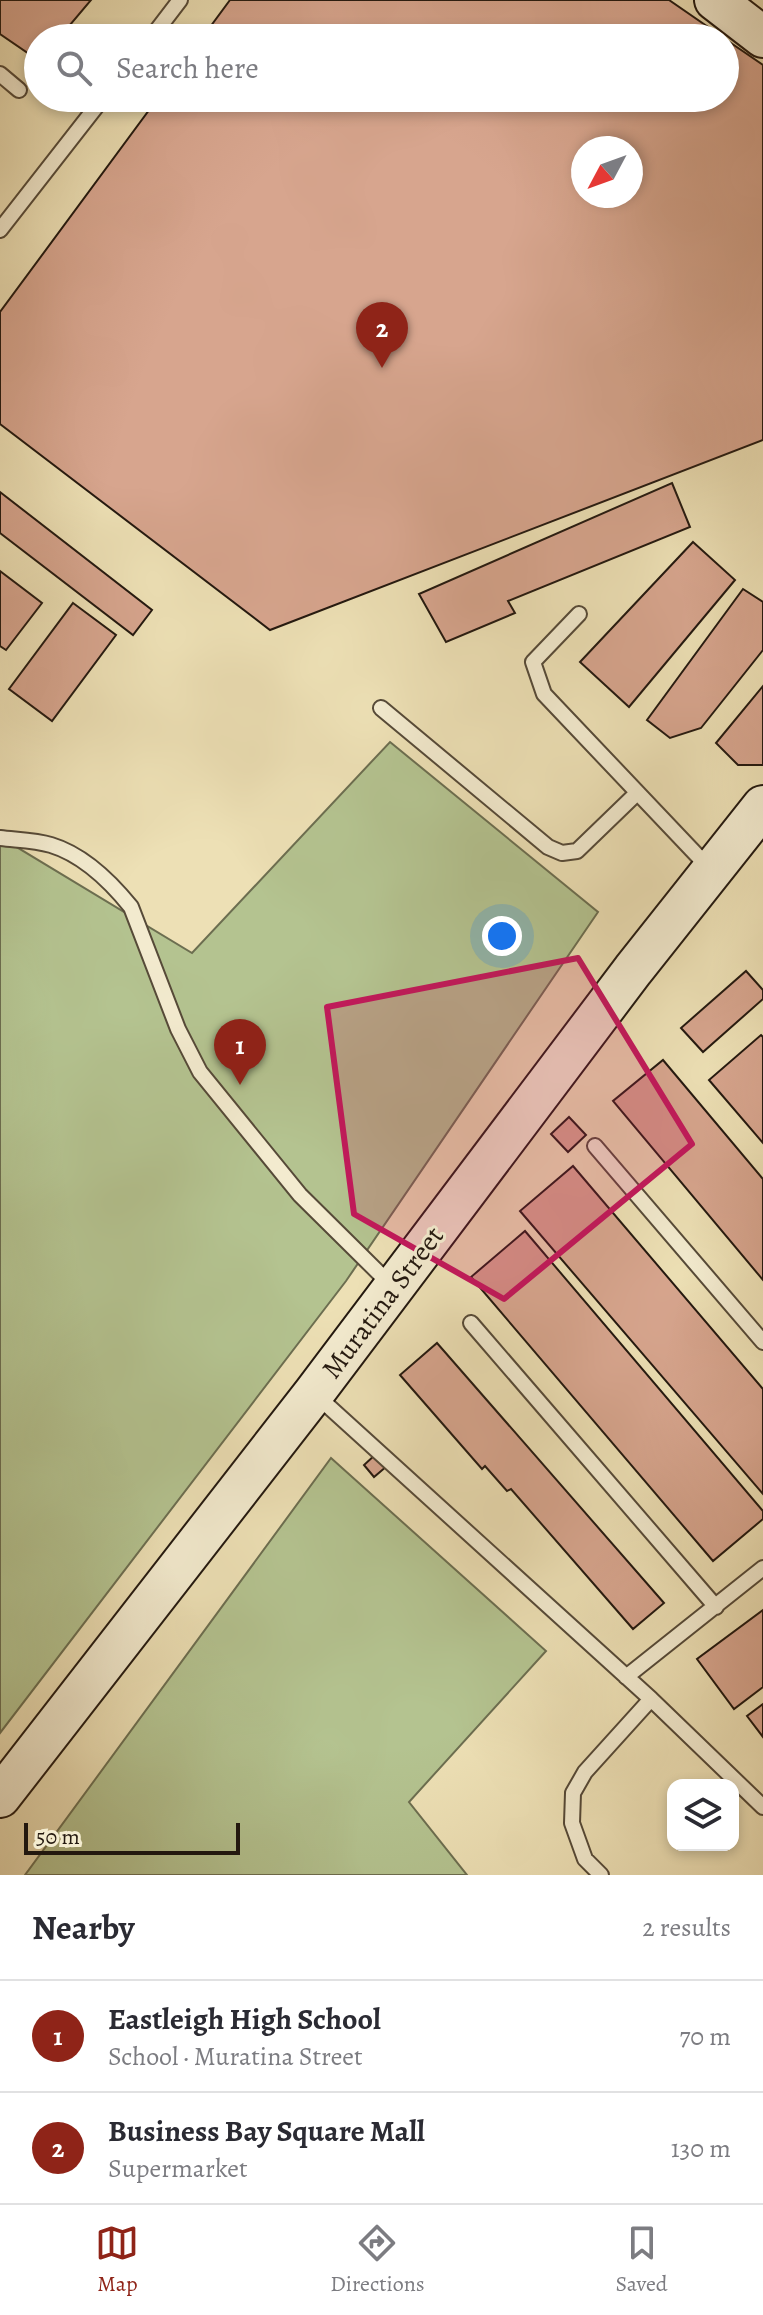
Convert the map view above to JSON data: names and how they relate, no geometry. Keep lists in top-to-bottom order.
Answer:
{
  "streets": {
    "main road": ["Muratina Street"]
  },
  "scale_bar": "50 m",
  "north": "bottom left",
  "page": {
    "search": "Search here",
    "pins": ["2", "1"],
    "scale": "50 m",
    "heading": ["Nearby", "2 results"],
    "list": [
      {
        "mark": "1",
        "name": "Eastleigh High School",
        "note": "School · Muratina Street",
        "value": "70 m"
      },
      {
        "mark": "2",
        "name": "Business Bay Square Mall",
        "note": "Supermarket",
        "value": "130 m"
      }
    ],
    "nav": ["Map", "Directions", "Saved"]
  }
}
